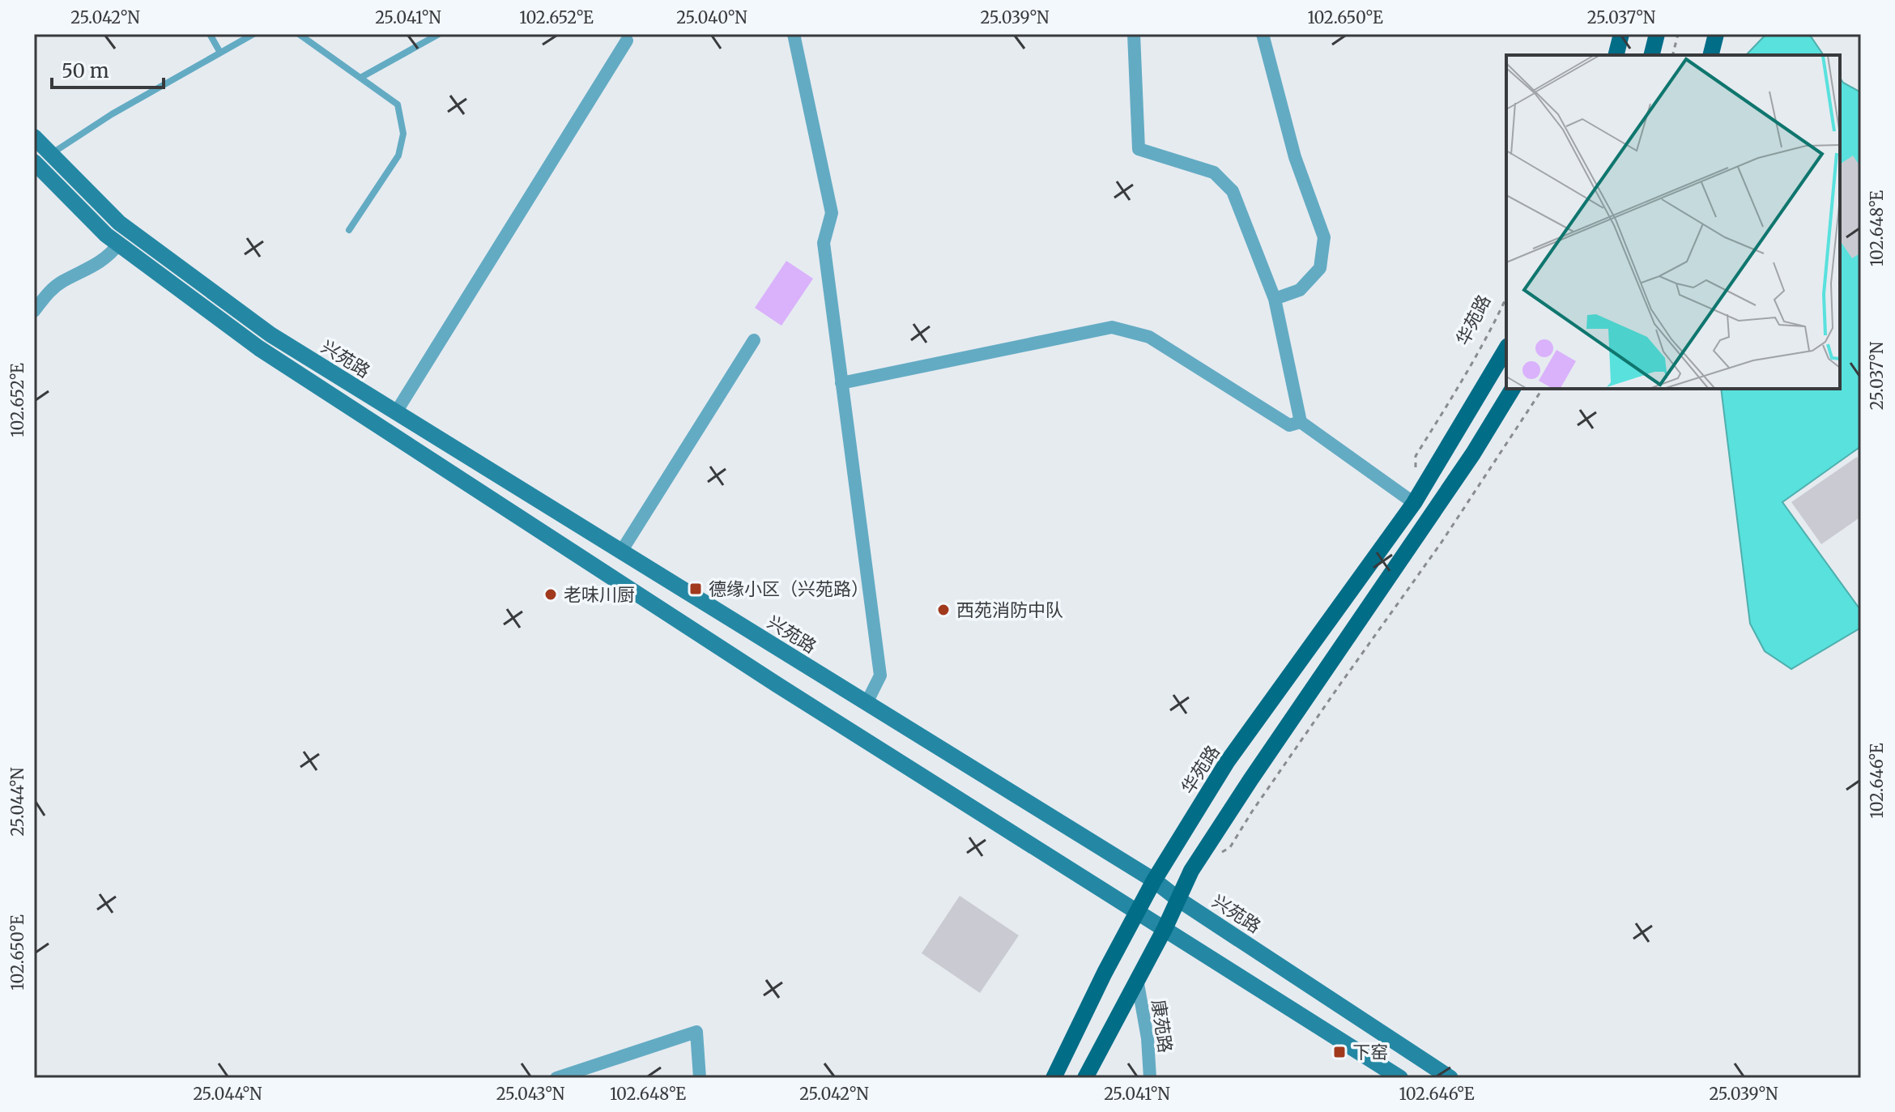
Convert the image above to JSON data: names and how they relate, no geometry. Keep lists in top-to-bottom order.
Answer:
{
  "streets": {
    "main road": ["华苑路", "兴苑路"],
    "street": ["康苑路"]
  },
  "crossings": [
    ["华苑路", "兴苑路"]
  ],
  "places": {
    "transit": ["德缘小区（兴苑路）", "下窑"],
    "other": ["老味川厨", "西苑消防中队"]
  },
  "scale_bar": "50 m",
  "coordinates": [
    "25.042°N",
    "25.041°N",
    "102.652°E",
    "25.040°N",
    "25.039°N",
    "102.650°E",
    "25.037°N",
    "102.648°E",
    "102.646°E",
    "25.044°N",
    "25.043°N"
  ]
}
